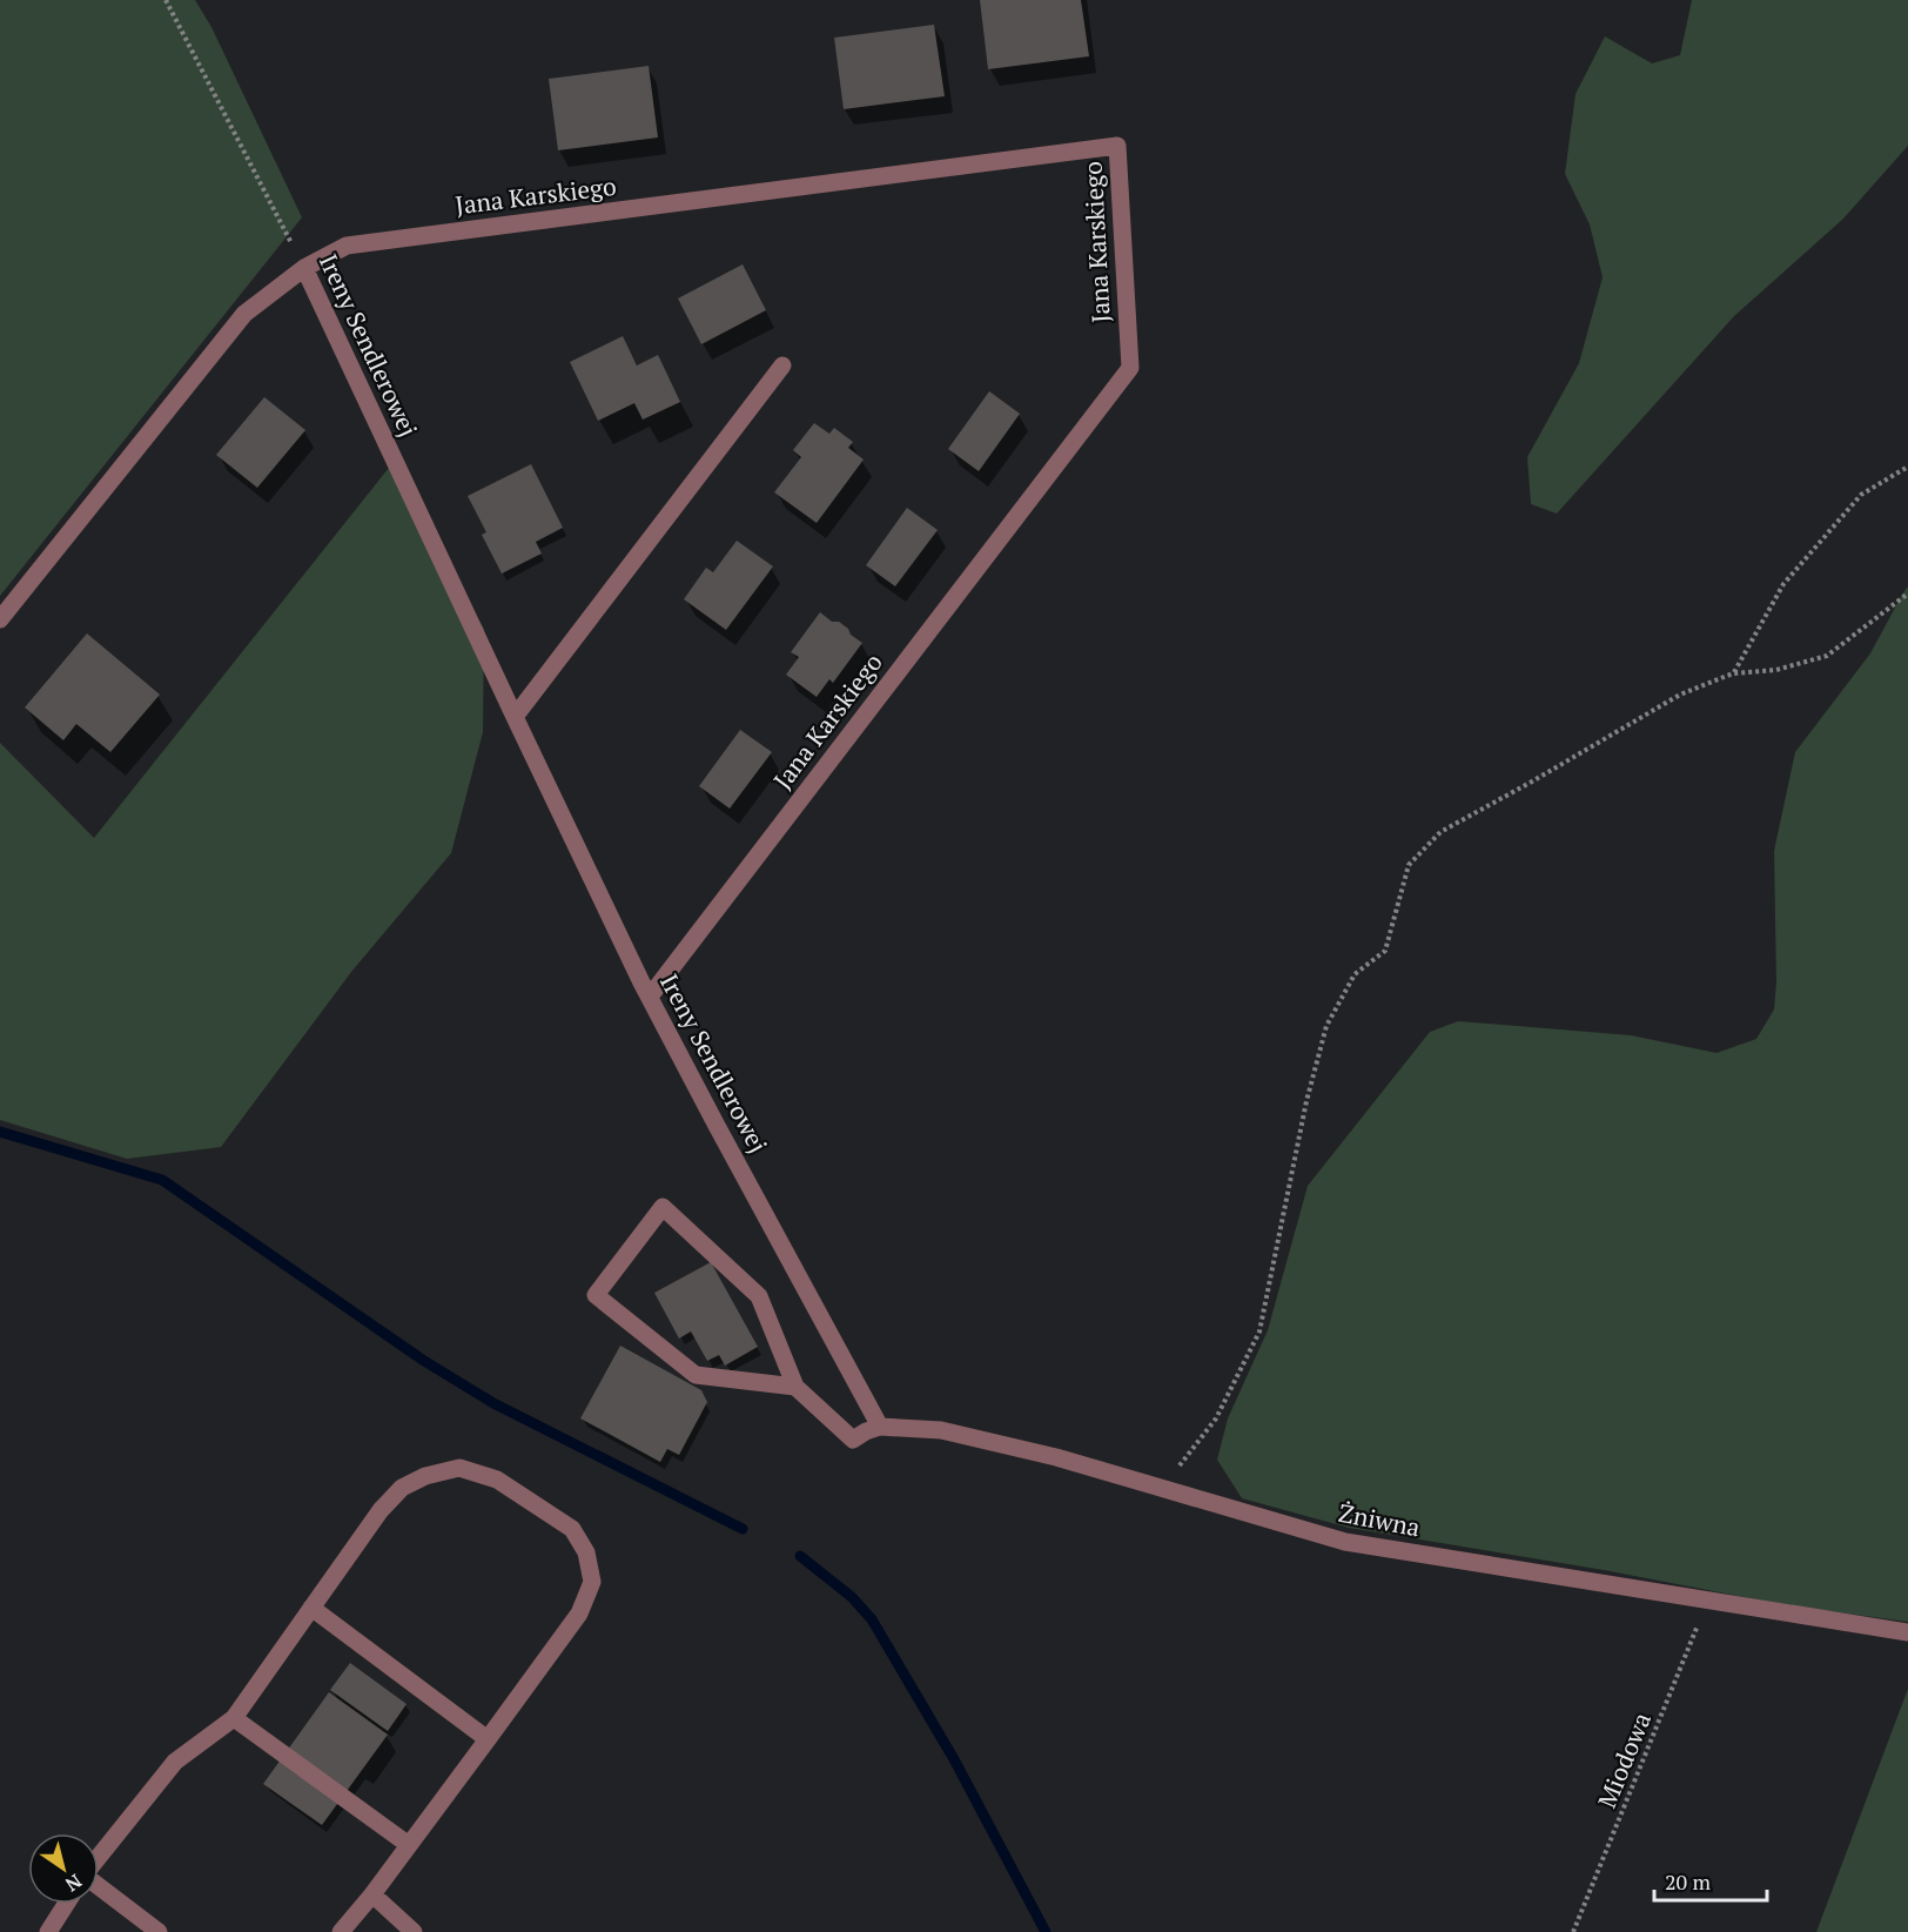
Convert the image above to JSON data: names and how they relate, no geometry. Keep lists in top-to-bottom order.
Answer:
{
  "streets": {
    "street": ["Jana Karskiego", "Ireny Sendlerowej", "Żniwna"],
    "path": ["Miodowa"]
  },
  "crossings": [
    ["Jana Karskiego", "Ireny Sendlerowej"],
    ["Ireny Sendlerowej", "Żniwna"],
    ["Żniwna", "Miodowa"]
  ],
  "scale_bar": "20 m",
  "north": "bottom right"
}
